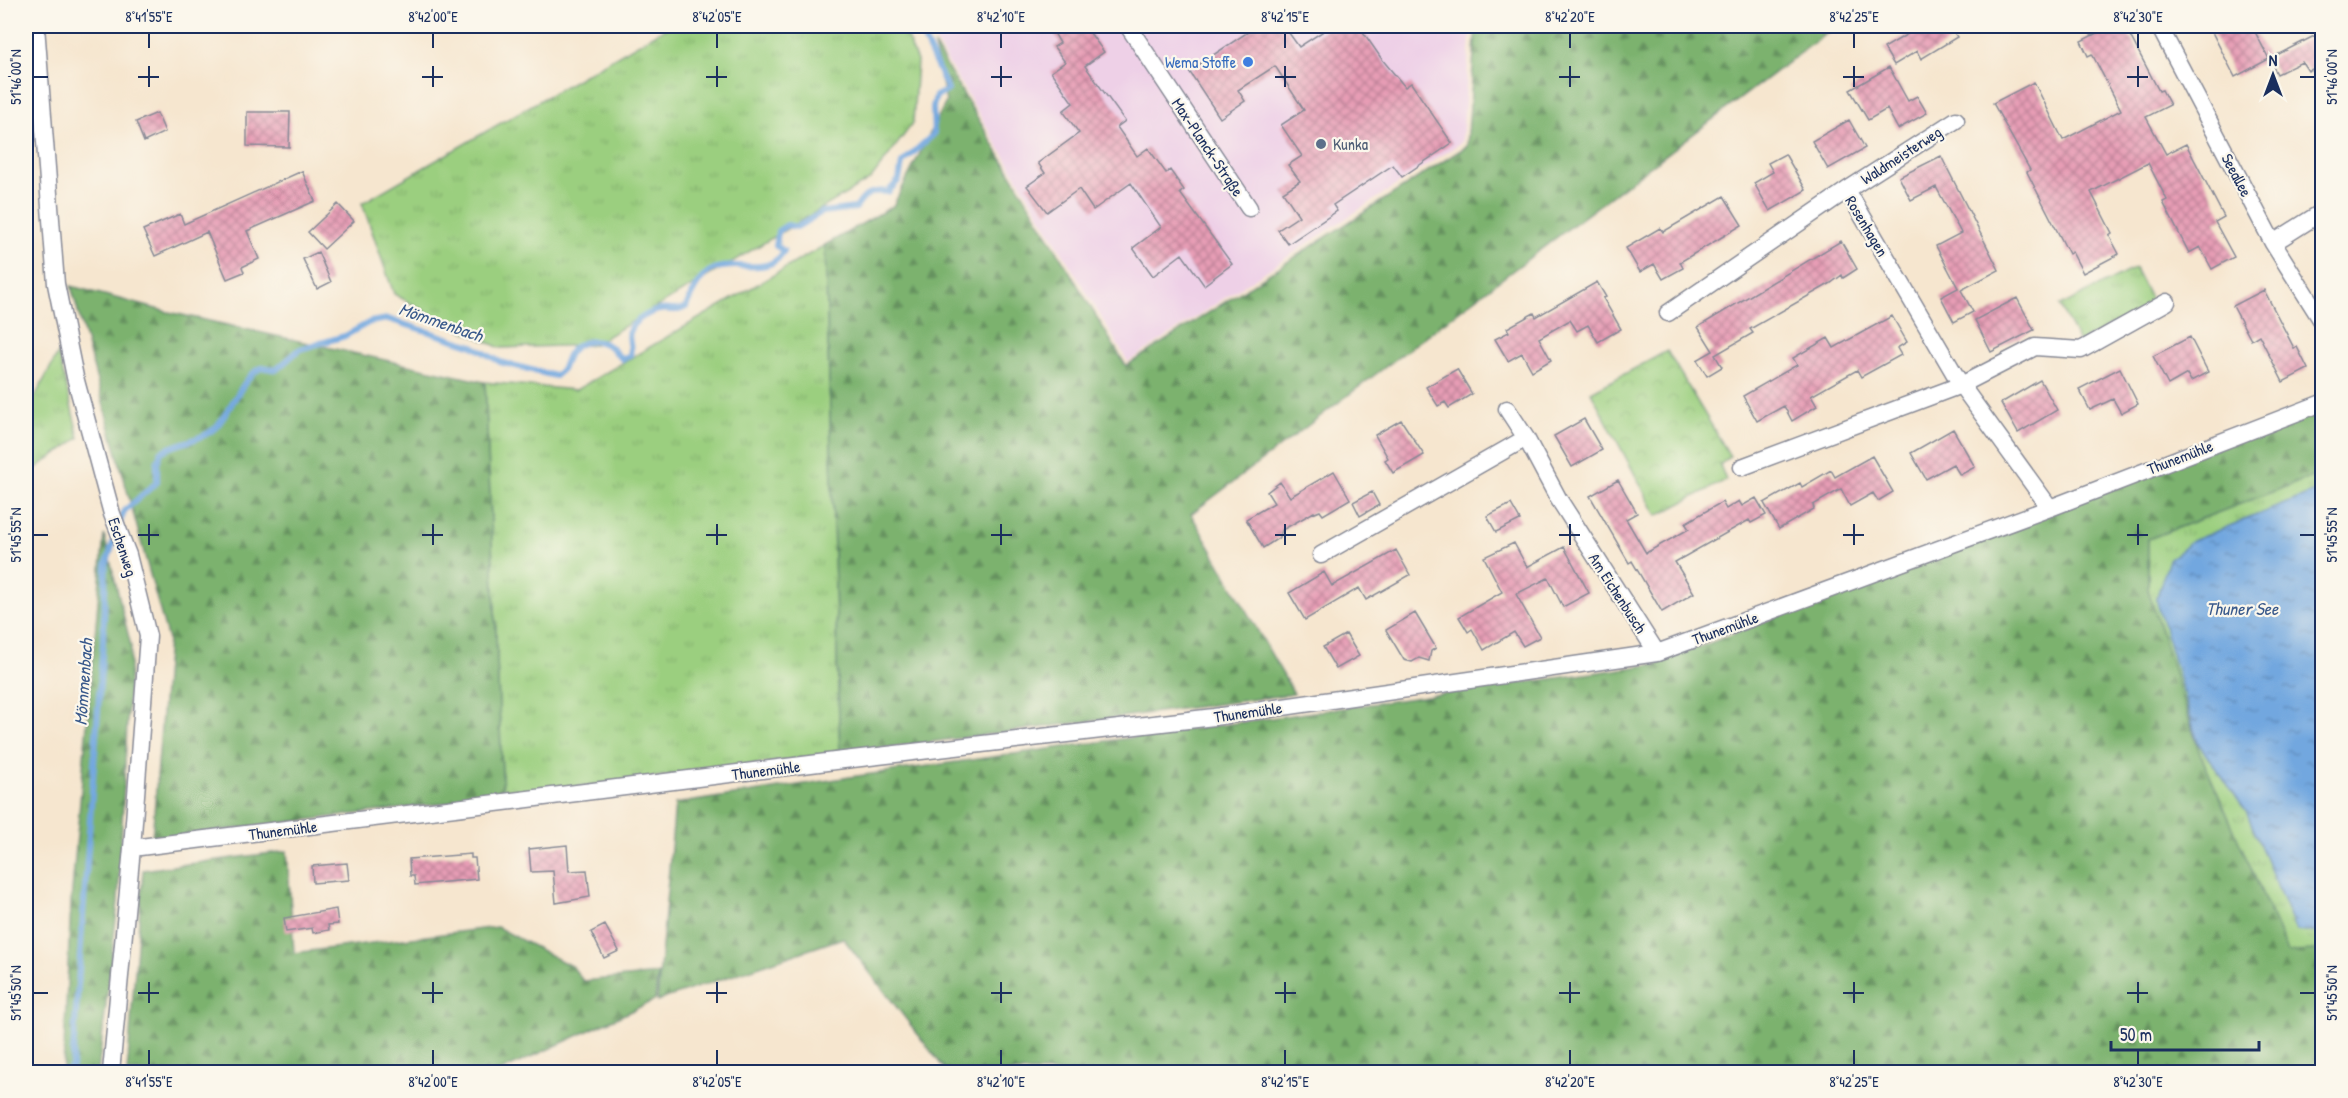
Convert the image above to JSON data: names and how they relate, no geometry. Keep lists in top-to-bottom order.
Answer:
{
  "streets": {
    "street": [
      "Max-Planck-Straße",
      "Waldmeisterweg",
      "Seeallee",
      "Rosenhagen",
      "Thunemühle",
      "Eschenweg",
      "Am Eichenbusch"
    ]
  },
  "crossings": [
    ["Waldmeisterweg", "Rosenhagen"],
    ["Rosenhagen", "Thunemühle"],
    ["Thunemühle", "Eschenweg"],
    ["Thunemühle", "Am Eichenbusch"]
  ],
  "water": ["Mömmenbach", "Thuner See"],
  "places": ["Wema Stoffe", "Kunka"],
  "scale_bar": "50 m",
  "north": "top",
  "coordinates": [
    "8°41'55\"E",
    "8°42'00\"E",
    "8°42'05\"E",
    "8°42'10\"E",
    "8°42'15\"E",
    "8°42'20\"E",
    "8°42'25\"E",
    "8°42'30\"E",
    "51°46'00\"N",
    "51°45'55\"N",
    "51°45'50\"N"
  ]
}
